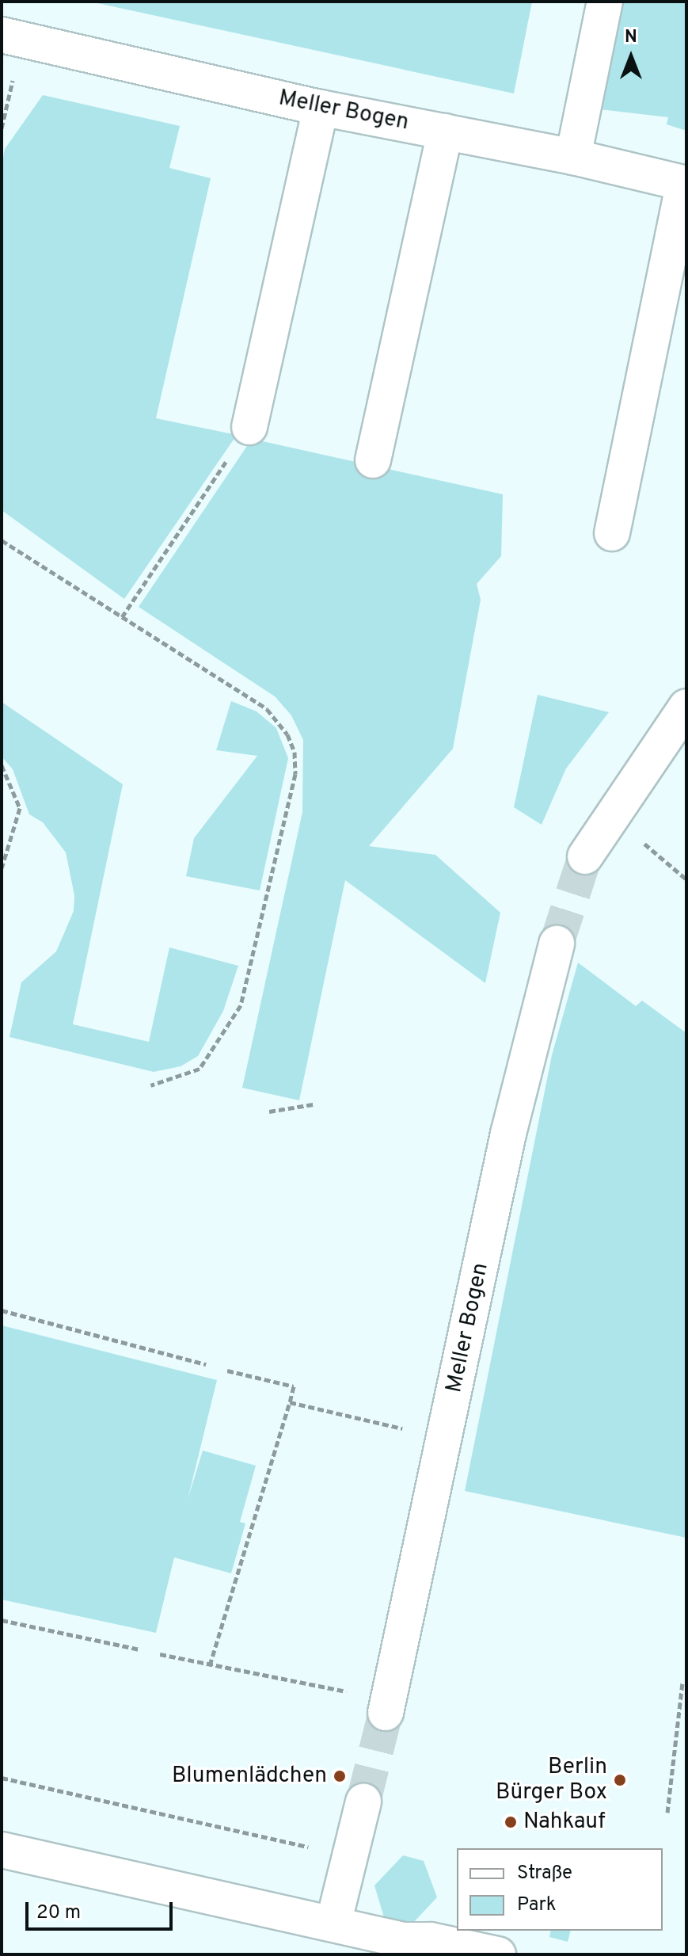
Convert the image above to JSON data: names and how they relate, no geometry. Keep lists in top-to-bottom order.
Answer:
{
  "streets": {
    "street": ["Meller Bogen"]
  },
  "places": ["Blumenlädchen", "Berlin Bürger Box", "Nahkauf"],
  "legend": ["Straße", "Park"],
  "scale_bar": "20 m",
  "north": "top"
}
